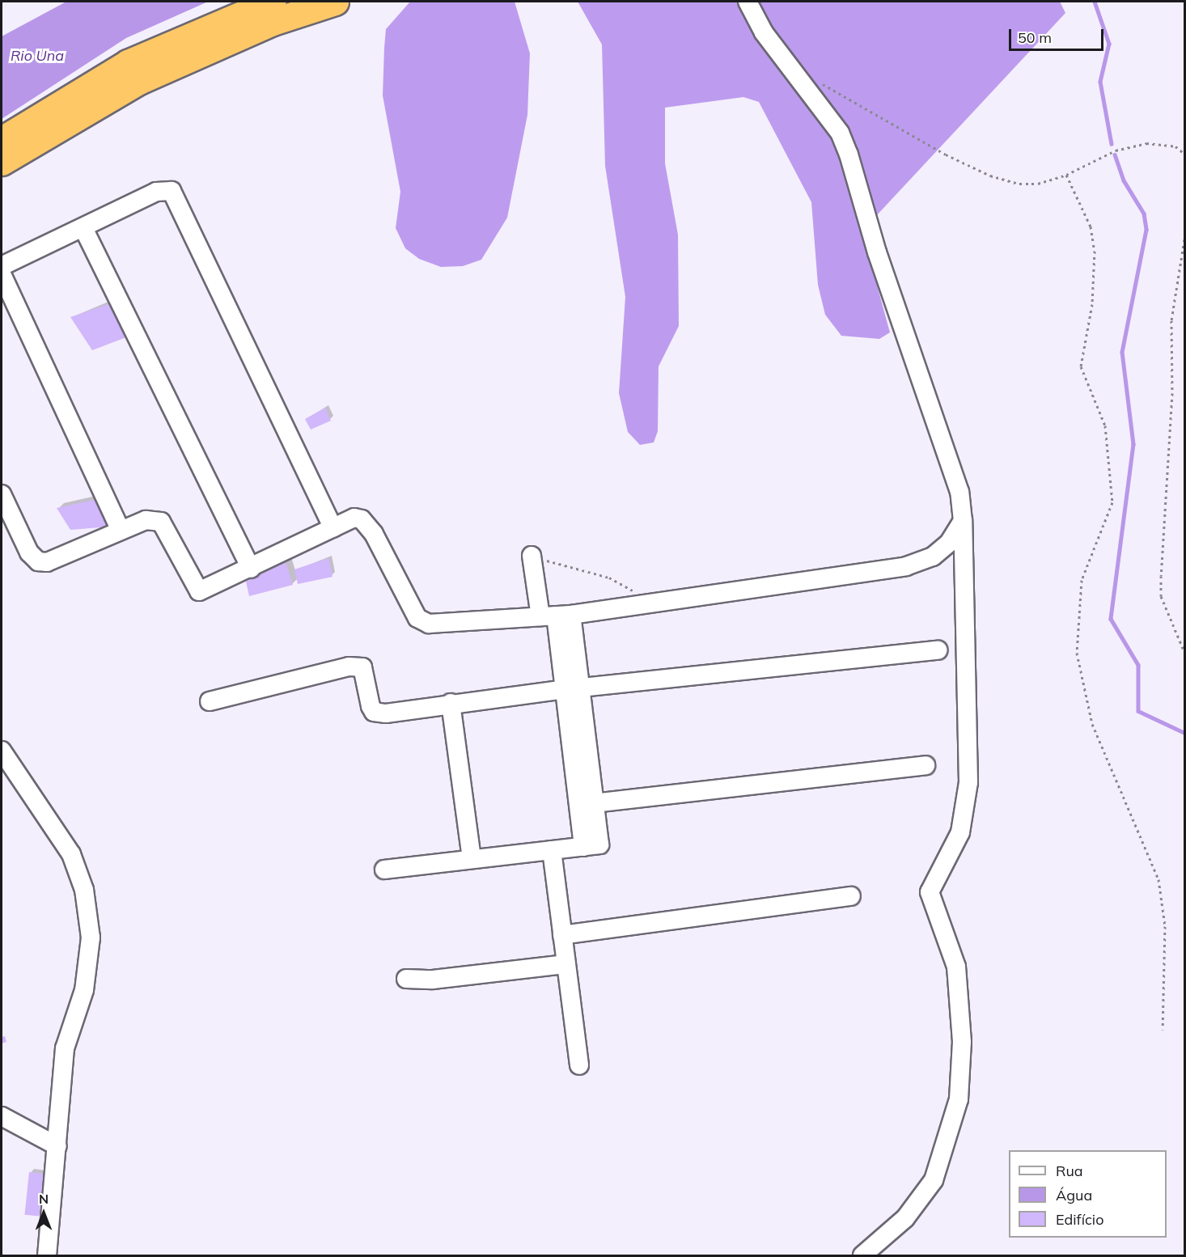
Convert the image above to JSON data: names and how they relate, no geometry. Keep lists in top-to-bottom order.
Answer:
{
  "water": ["Rio Una"],
  "legend": ["Rua", "Água", "Edifício"],
  "scale_bar": "50 m",
  "north": "top"
}
